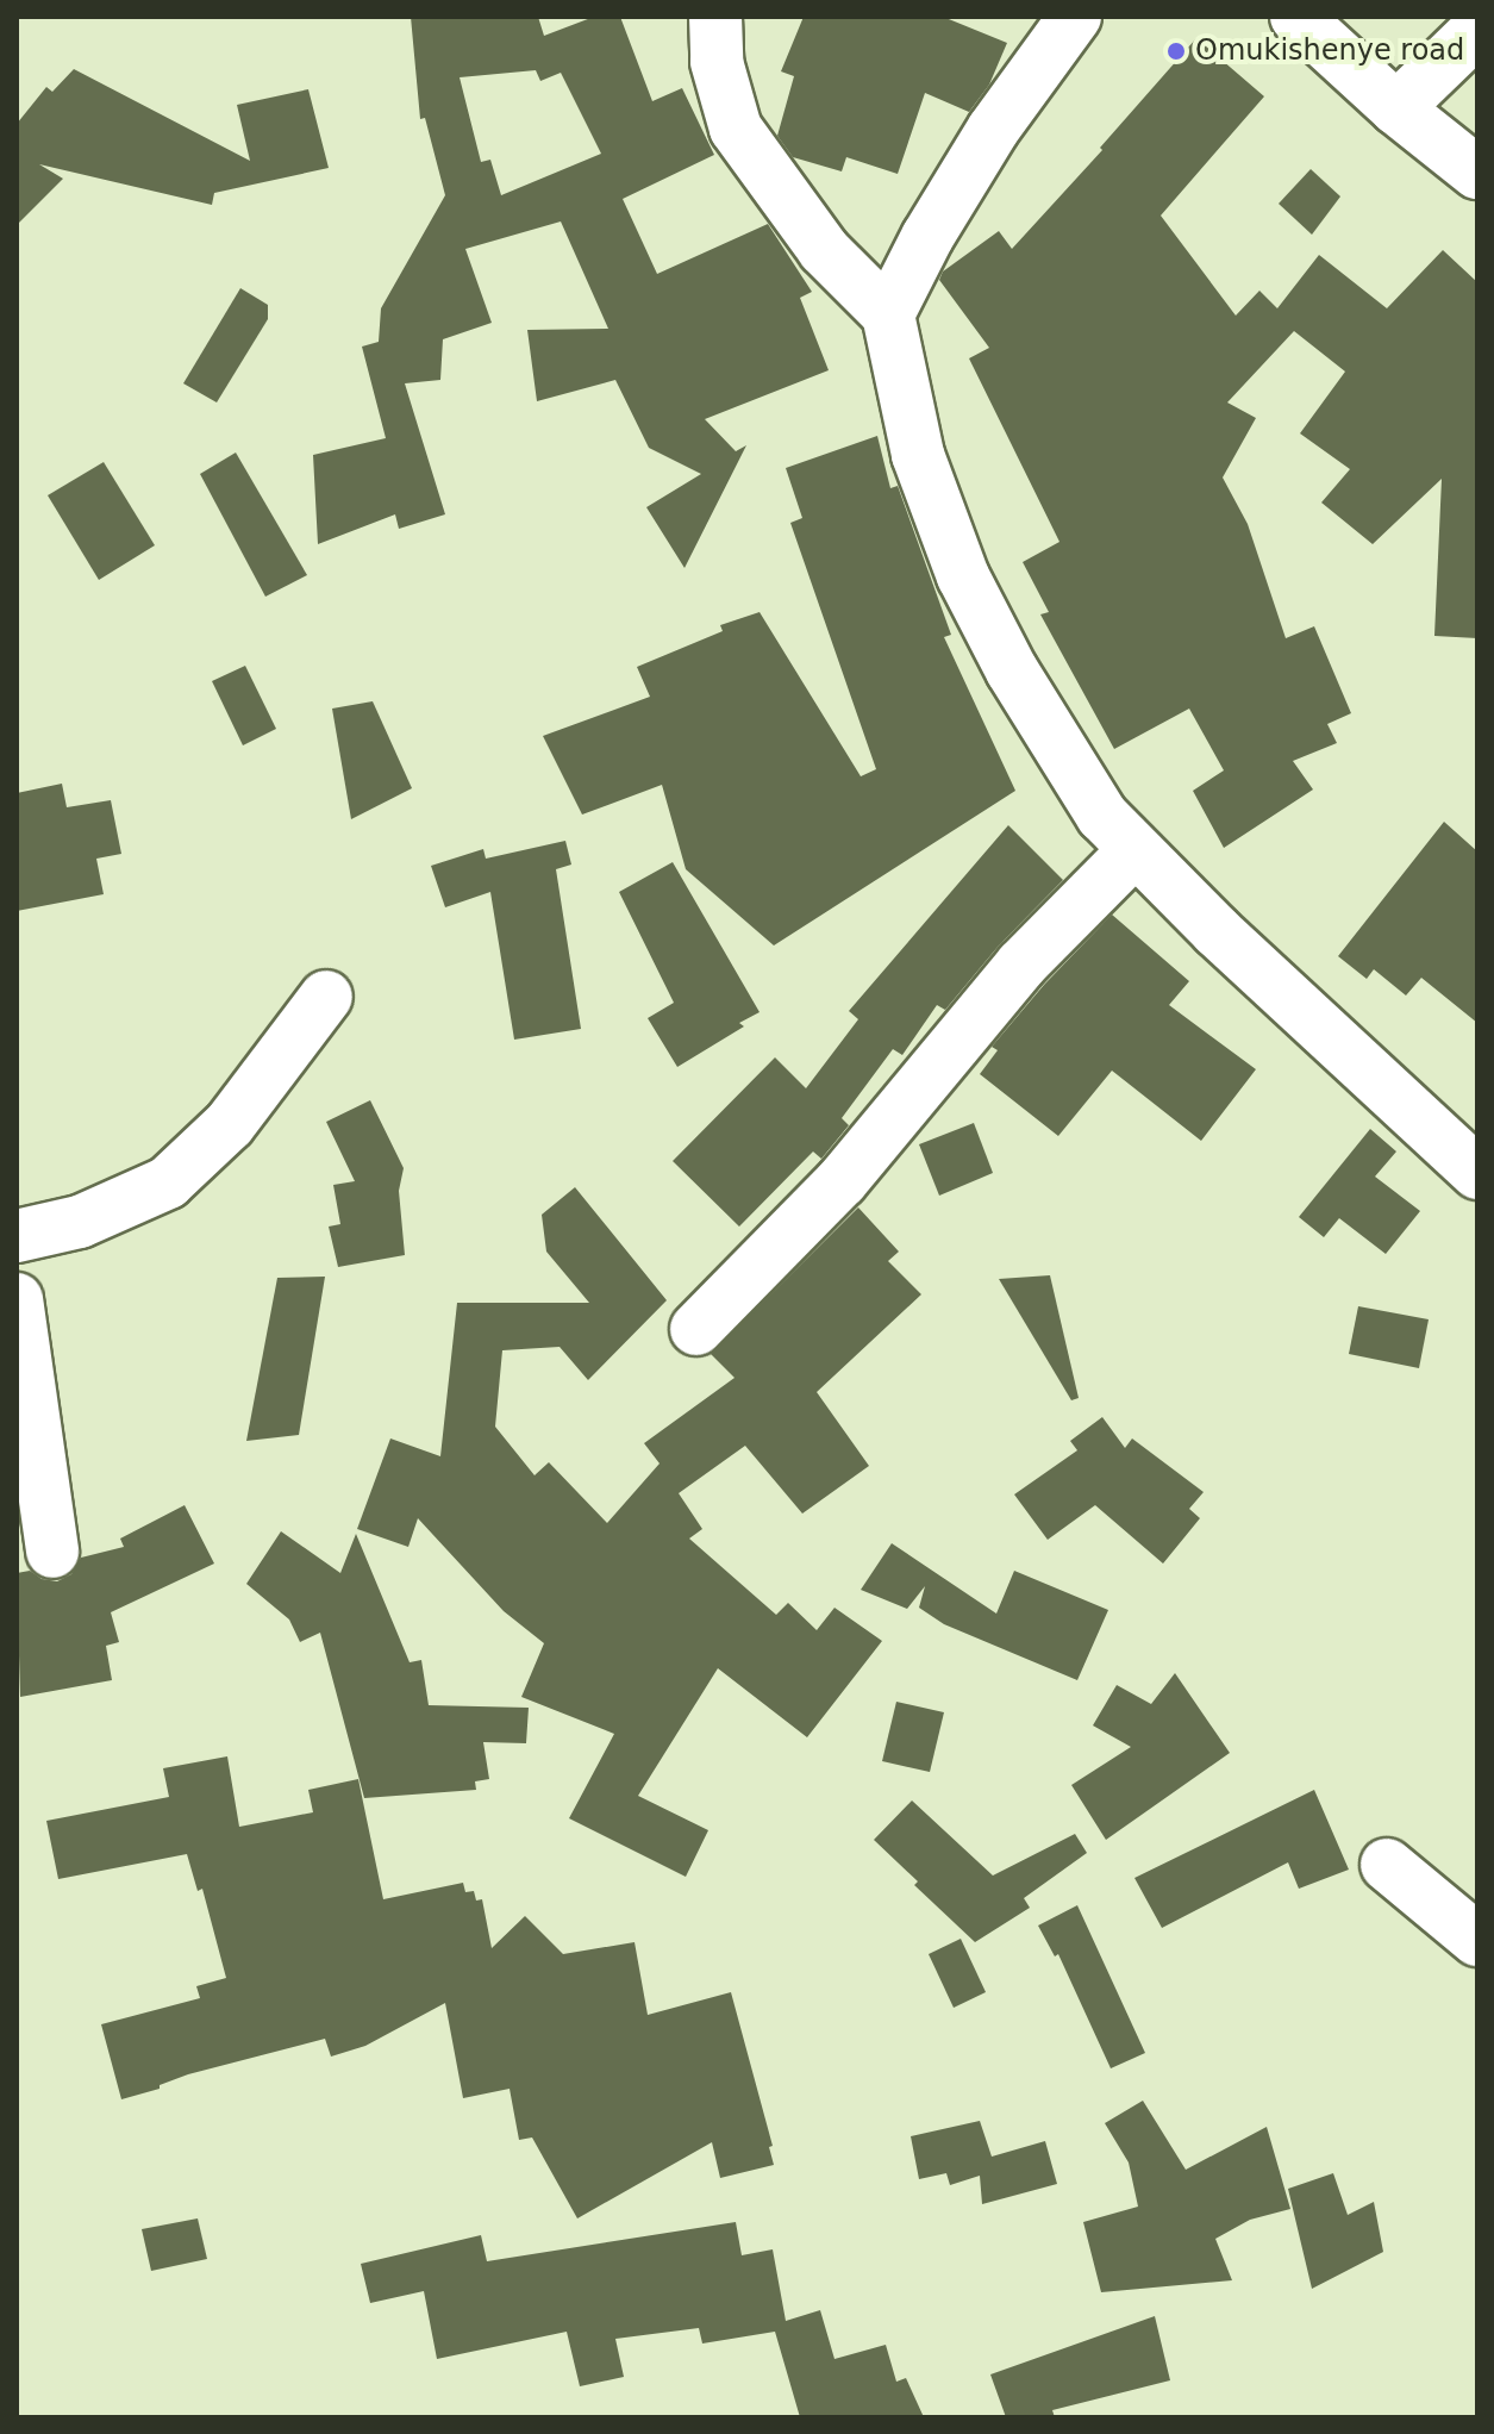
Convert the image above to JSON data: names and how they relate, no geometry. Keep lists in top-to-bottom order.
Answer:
{
  "places": ["Omukishenye road"]
}
